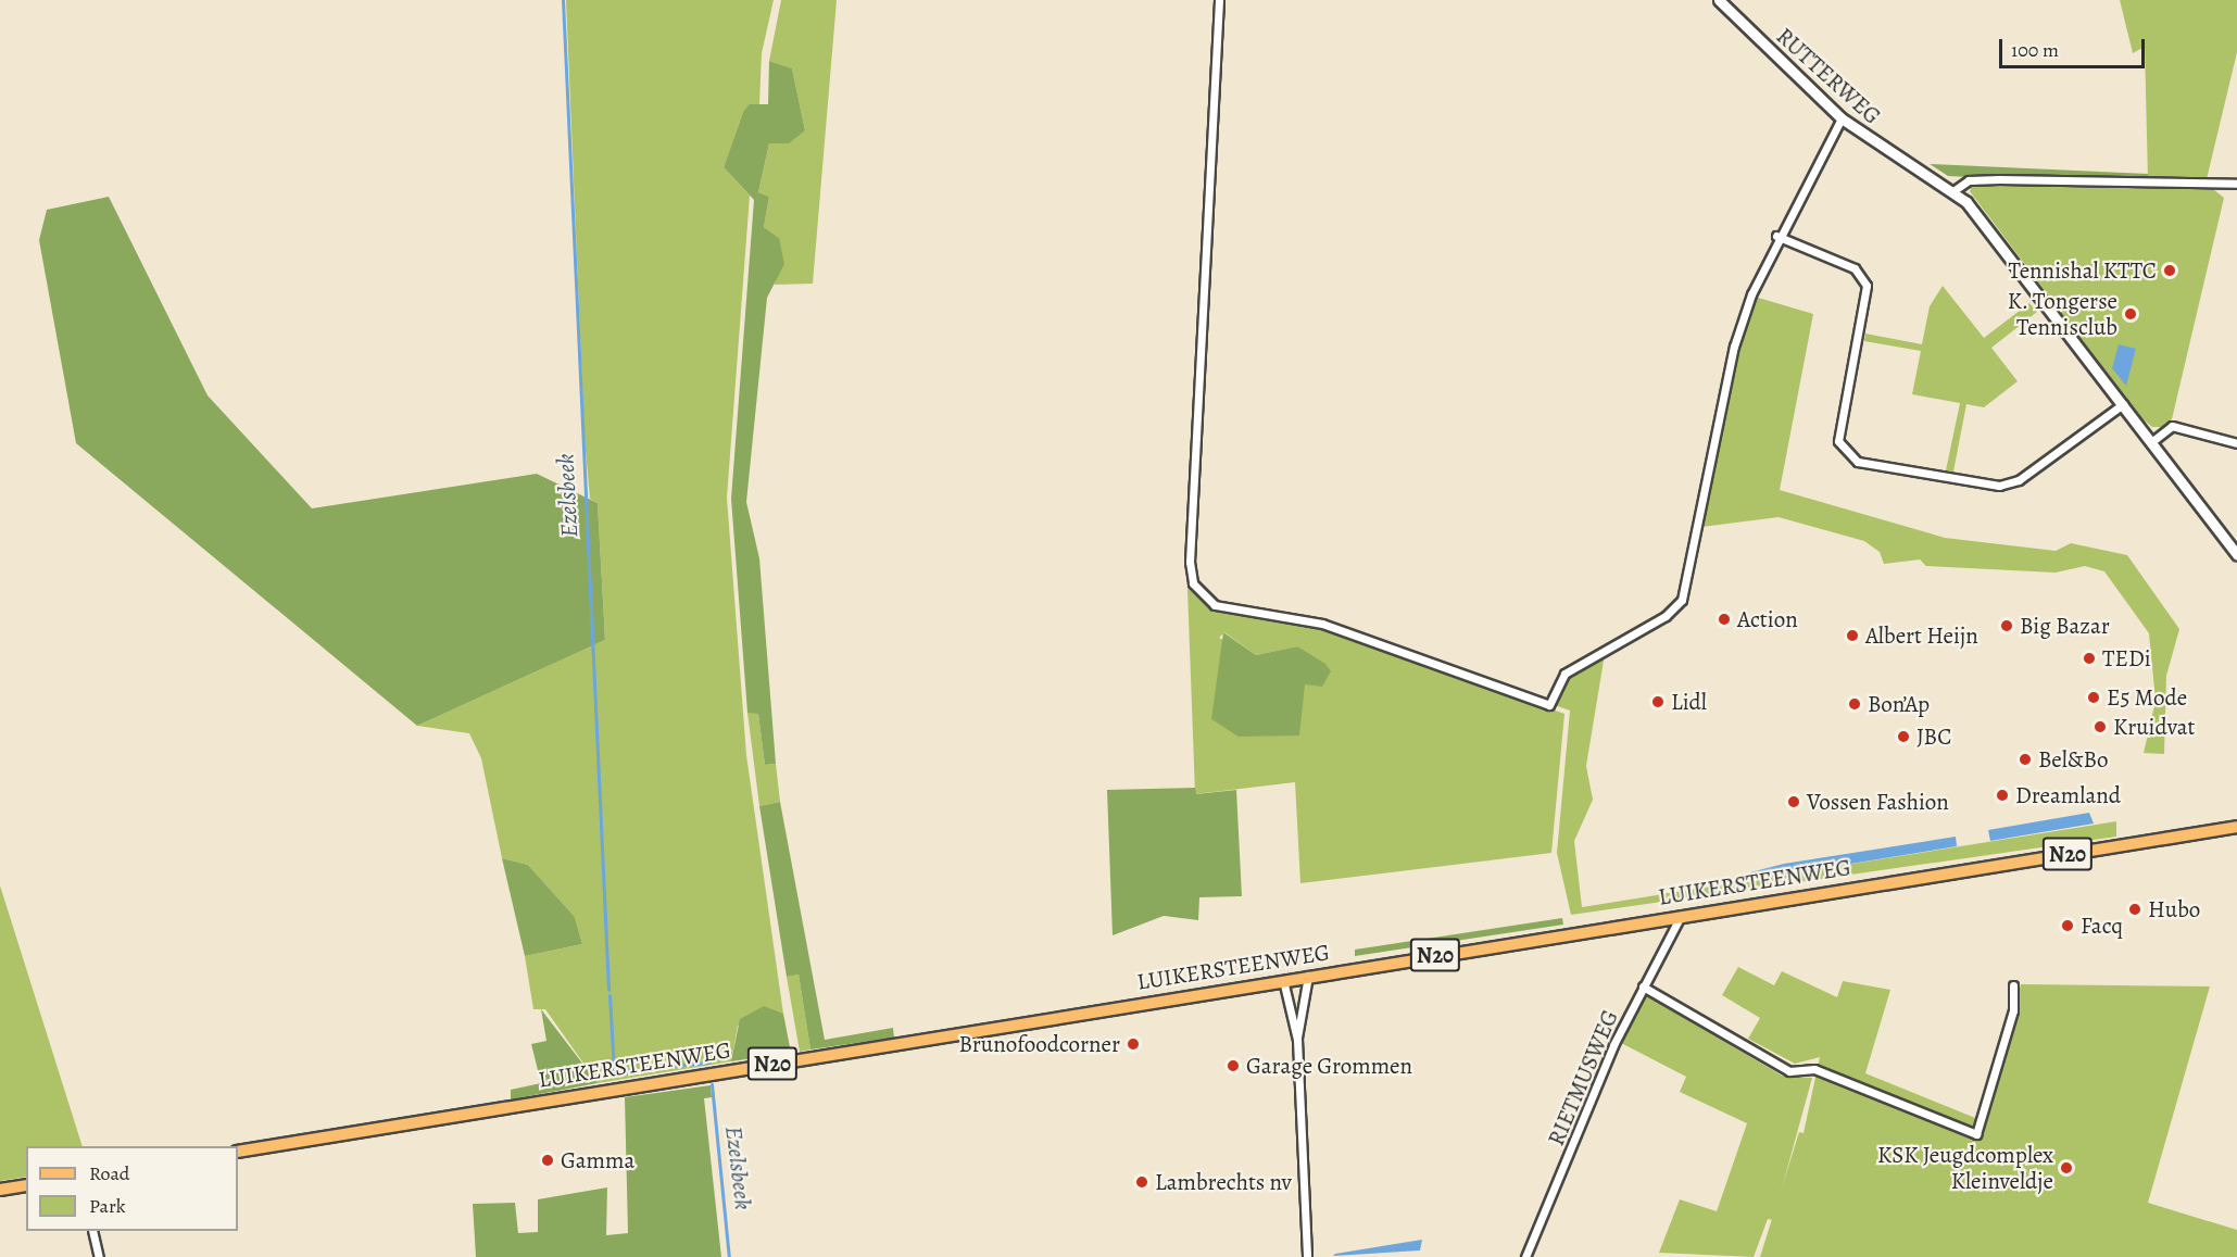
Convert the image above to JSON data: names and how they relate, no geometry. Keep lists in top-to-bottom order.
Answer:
{
  "streets": {
    "main road": ["N20", "LUIKERSTEENWEG"],
    "street": ["RUTTERWEG", "RIETMUSWEG"]
  },
  "crossings": [
    ["LUIKERSTEENWEG", "RIETMUSWEG"]
  ],
  "water": ["Ezelsbeek"],
  "places": [
    "Tennishal KTTC",
    "K. Tongerse Tennisclub",
    "Action",
    "Big Bazar",
    "Albert Heijn",
    "TEDi",
    "E5 Mode",
    "Lidl",
    "Bon’Ap",
    "Kruidvat",
    "JBC",
    "Bel&Bo",
    "Dreamland",
    "Vossen Fashion",
    "Hubo",
    "Facq",
    "Brunofoodcorner",
    "Garage Grommen",
    "Gamma",
    "KSK Jeugdcomplex Kleinveldje",
    "Lambrechts nv"
  ],
  "legend": ["Road", "Park"],
  "scale_bar": "100 m"
}
